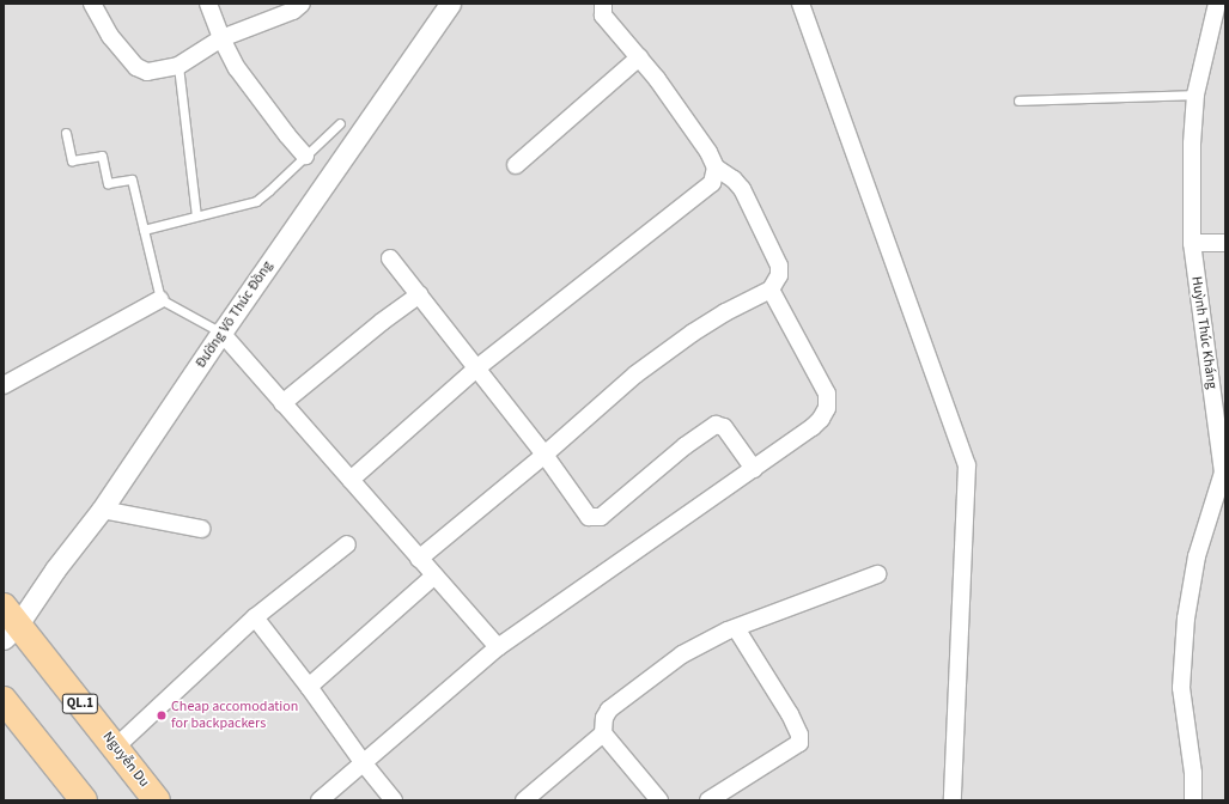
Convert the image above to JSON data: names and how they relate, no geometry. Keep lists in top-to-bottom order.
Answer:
{
  "streets": {
    "main road": ["QL.1", "Nguyễn Du"],
    "street": ["Đường Võ Thúc Đồng", "Huỳnh Thúc Kháng"]
  },
  "crossings": [
    ["Đường Võ Thúc Đồng", "Nguyễn Du"]
  ],
  "places": ["Cheap accomodation for backpackers"]
}
